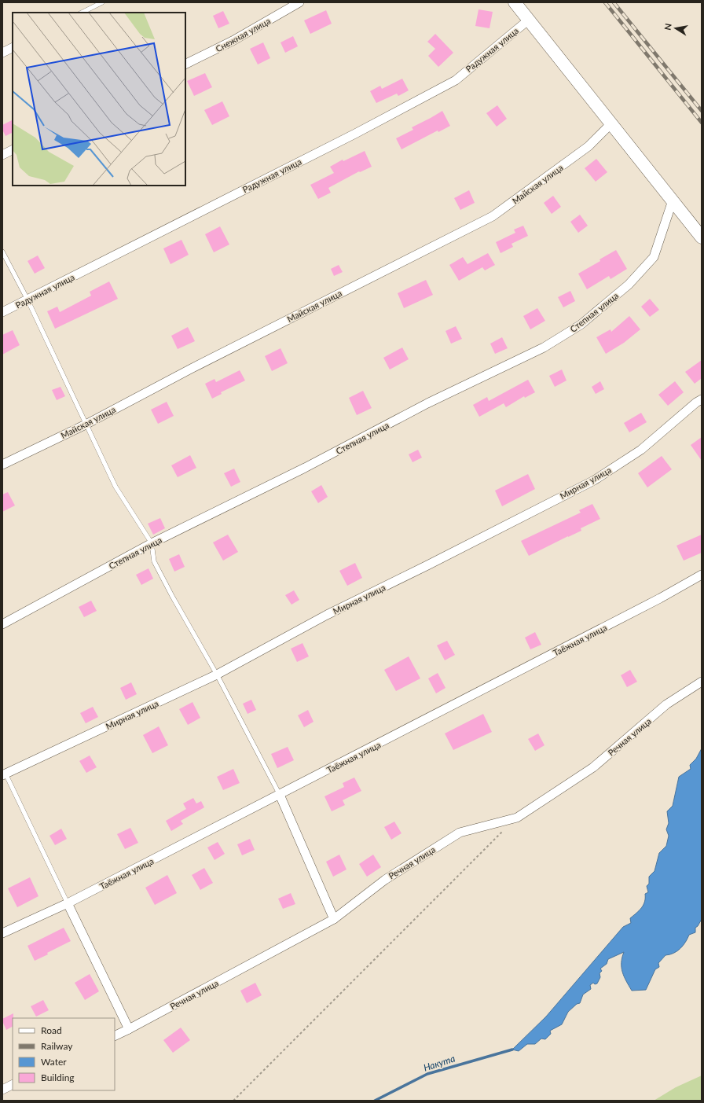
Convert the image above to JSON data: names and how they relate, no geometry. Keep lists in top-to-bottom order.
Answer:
{
  "streets": {
    "street": [
      "Снежная улица",
      "Радужная улица",
      "Майская улица",
      "Степная улица",
      "Мирная улица",
      "Таёжная улица",
      "Речная улица"
    ]
  },
  "water": ["Накута"],
  "legend": [
    "Road",
    "Railway",
    "Water",
    "Building"
  ],
  "north": "left"
}
